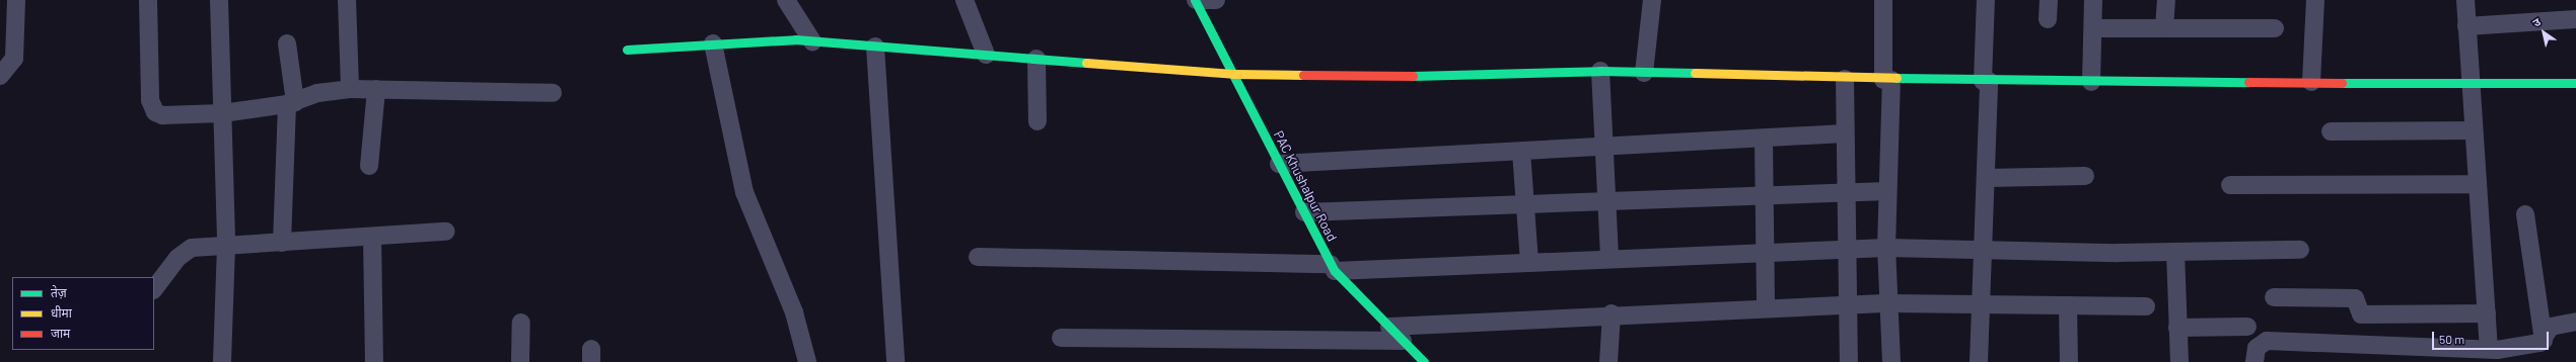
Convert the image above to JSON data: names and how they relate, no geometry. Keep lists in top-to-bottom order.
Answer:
{
  "streets": {
    "street": ["PAC Khushalpur Road"]
  },
  "legend": ["तेज़", "धीमा", "जाम"],
  "scale_bar": "50 m",
  "north": "top left"
}
